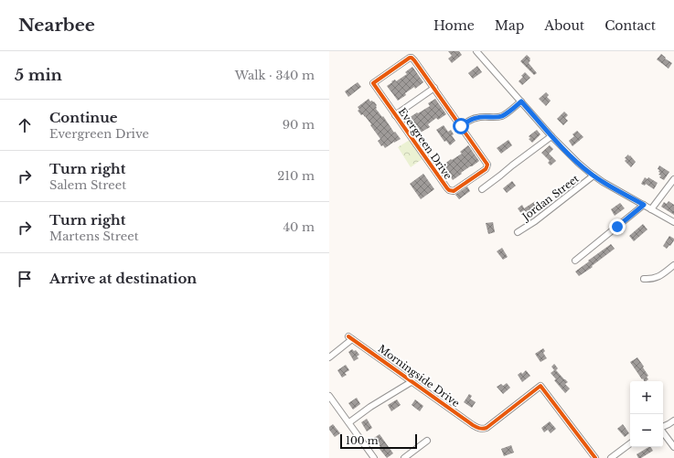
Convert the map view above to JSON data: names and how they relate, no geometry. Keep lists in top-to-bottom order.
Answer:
{
  "streets": {
    "street": ["Evergreen Drive", "Jordan Street", "Morningside Drive"]
  },
  "scale_bar": "100 m",
  "page": {
    "header": "Nearbee",
    "nav": [
      "Home",
      "Map",
      "About",
      "Contact"
    ],
    "heading": ["5 min", "Walk · 340 m"],
    "list": [
      ["Continue", "Evergreen Drive", "90 m"],
      ["Turn right", "Salem Street", "210 m"],
      ["Turn right", "Martens Street", "40 m"],
      "Arrive at destination"
    ],
    "map_buttons": ["+", "−"],
    "scale": "100 m"
  }
}
